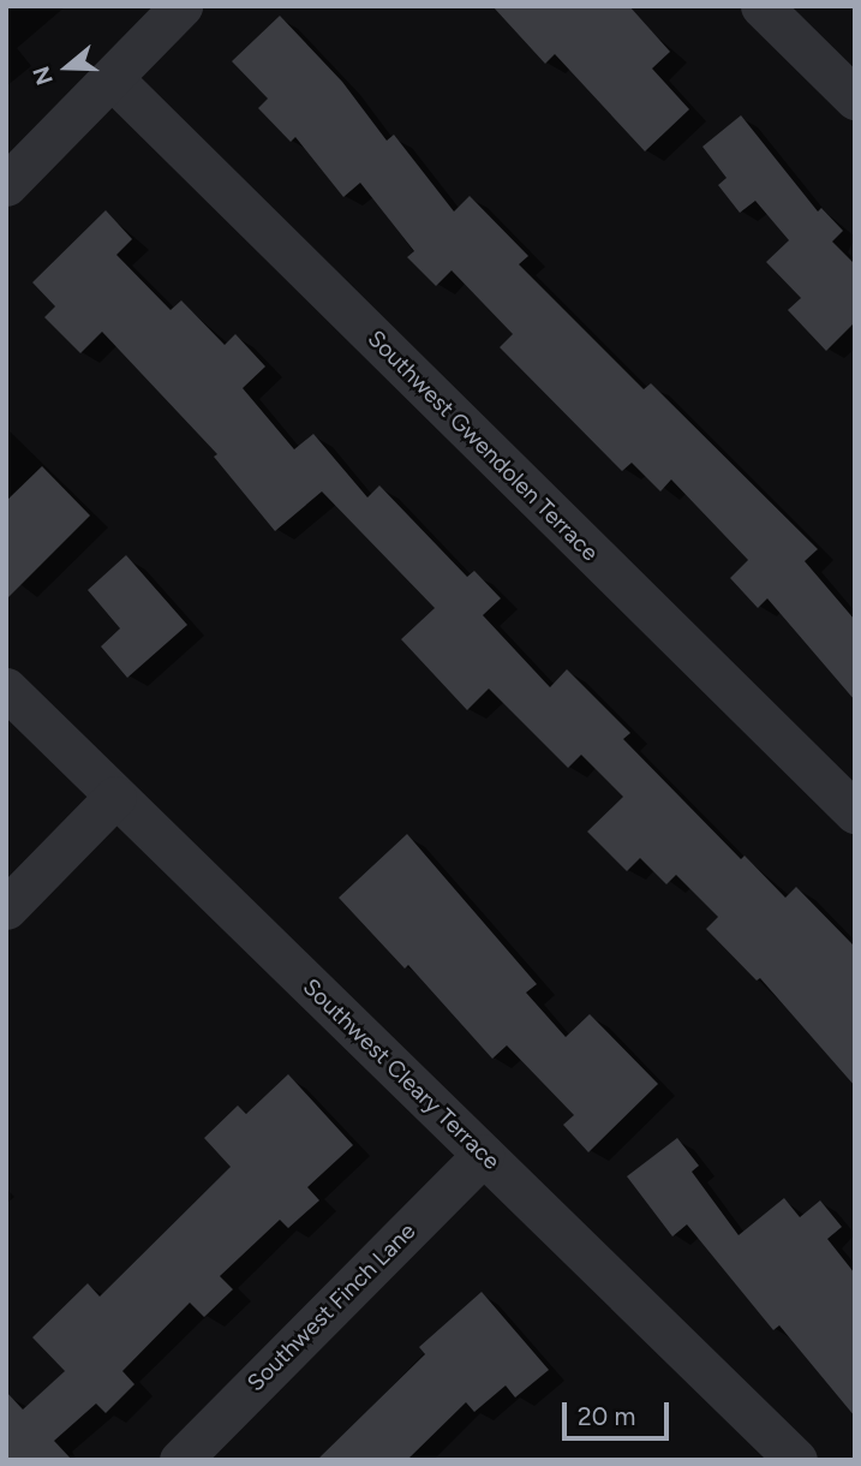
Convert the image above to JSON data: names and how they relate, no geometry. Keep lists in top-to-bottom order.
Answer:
{
  "streets": {
    "street": ["Southwest Gwendolen Terrace", "Southwest Cleary Terrace", "Southwest Finch Lane"]
  },
  "crossings": [
    ["Southwest Cleary Terrace", "Southwest Finch Lane"]
  ],
  "scale_bar": "20 m",
  "north": "left"
}
